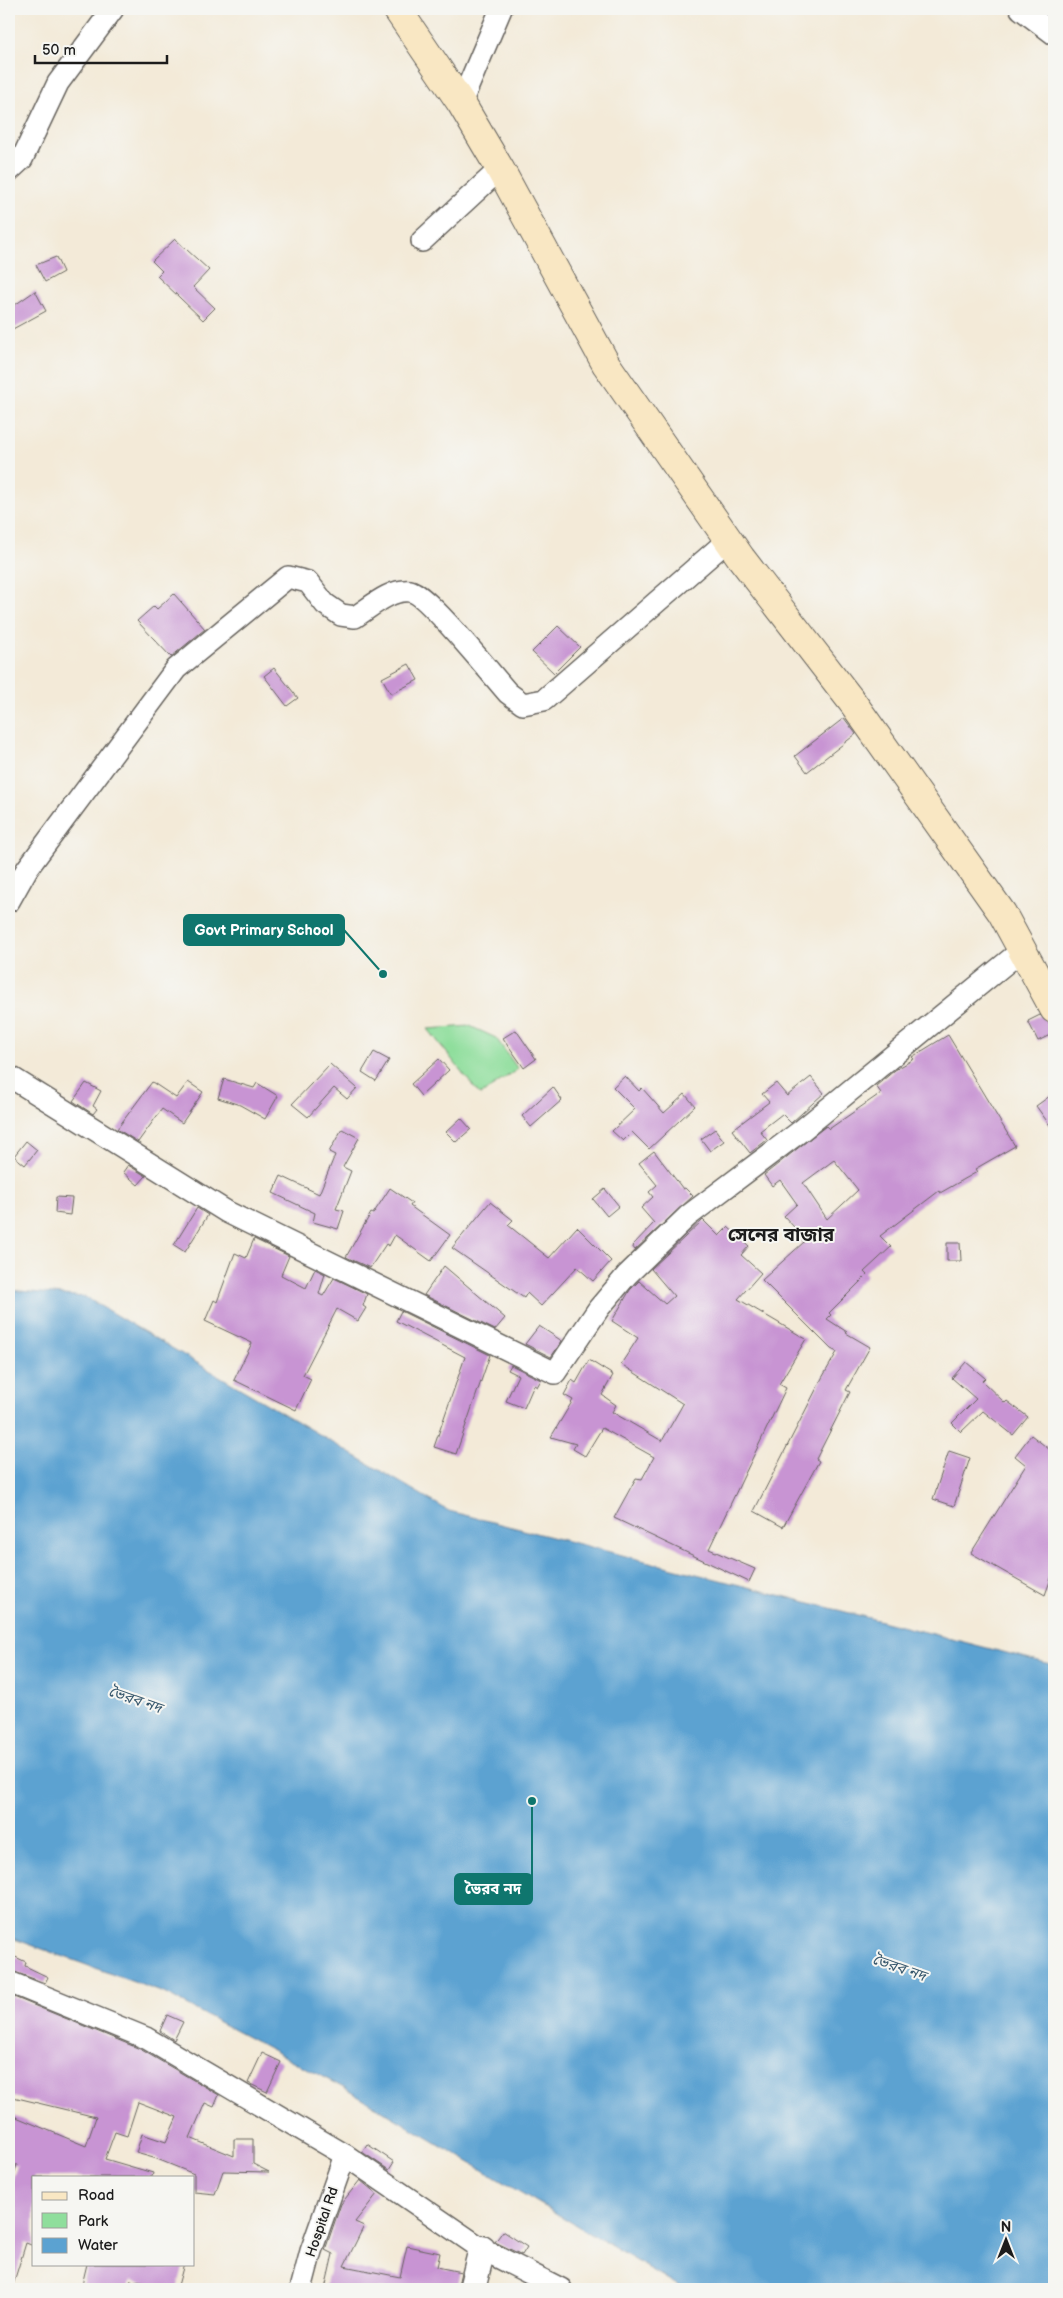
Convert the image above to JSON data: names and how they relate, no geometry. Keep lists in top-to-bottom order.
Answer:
{
  "streets": {
    "street": ["Hospital Rd"]
  },
  "districts": ["সেনের বাজার"],
  "water": ["ভৈরব নদ"],
  "places": ["Govt Primary School", "ভৈরব নদ"],
  "legend": ["Road", "Park", "Water"],
  "scale_bar": "50 m",
  "north": "top"
}
